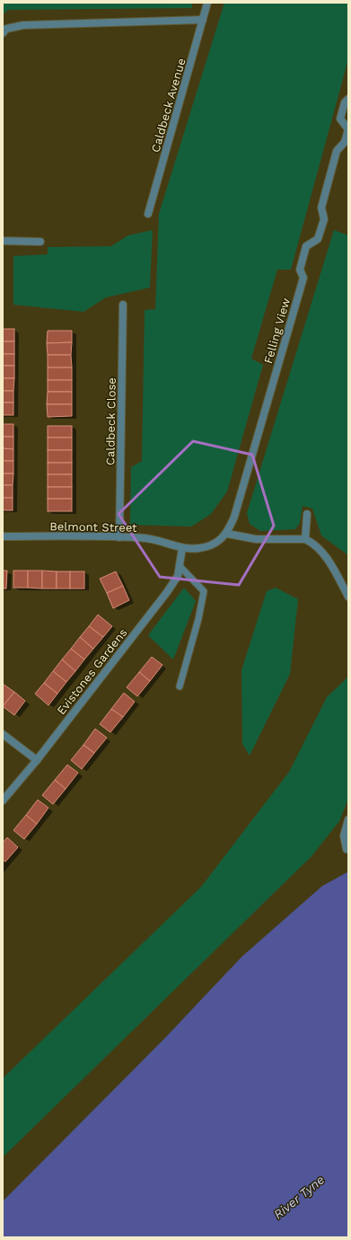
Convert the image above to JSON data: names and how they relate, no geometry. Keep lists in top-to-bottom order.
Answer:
{
  "streets": {
    "street": [
      "Caldbeck Avenue",
      "Felling View",
      "Caldbeck Close",
      "Belmont Street",
      "Evistones Gardens"
    ]
  },
  "crossings": [
    ["Caldbeck Close", "Belmont Street"],
    ["Belmont Street", "Evistones Gardens"]
  ],
  "water": ["River Tyne"]
}
